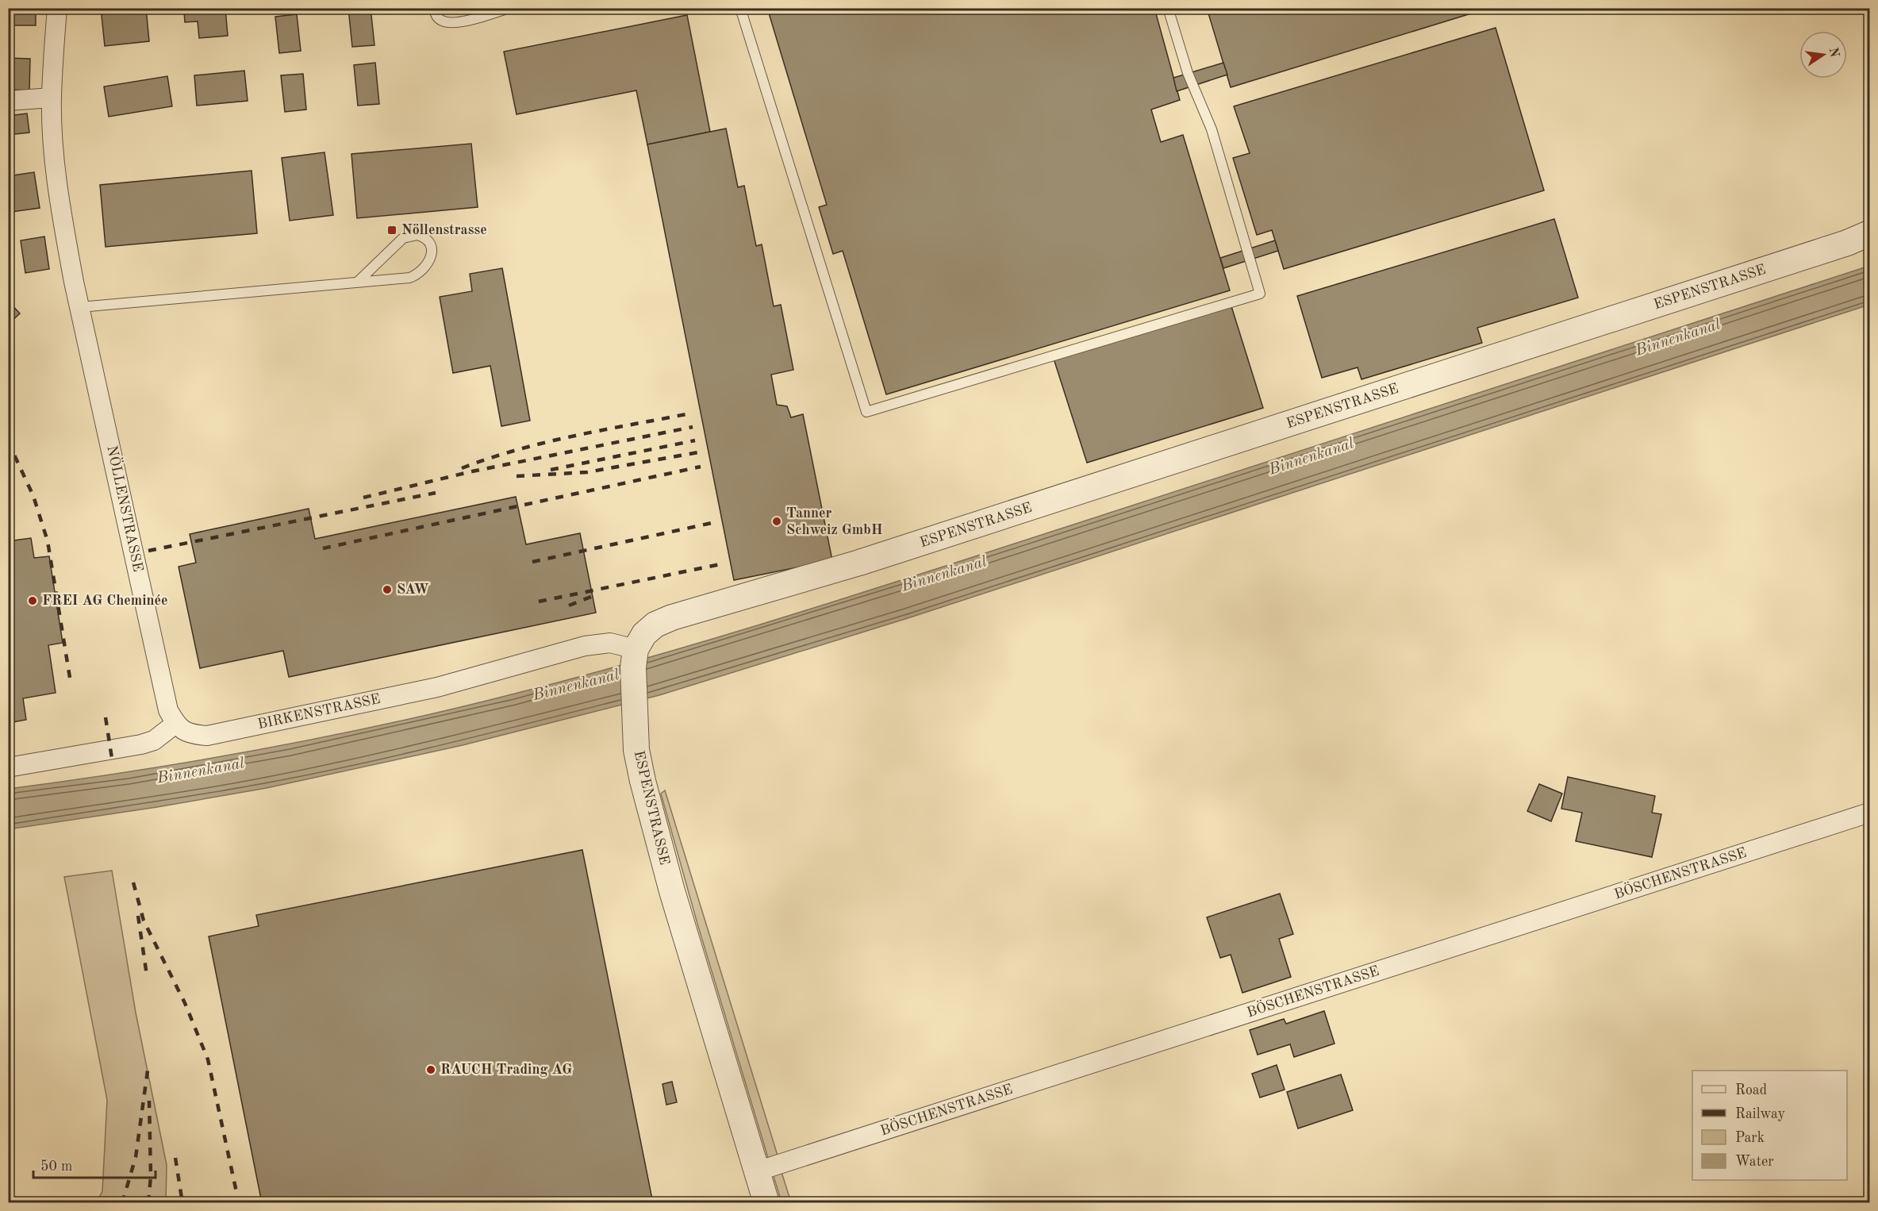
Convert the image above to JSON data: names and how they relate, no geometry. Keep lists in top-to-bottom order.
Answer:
{
  "streets": {
    "street": [
      "ESPENSTRASSE",
      "NÖLLENSTRASSE",
      "BIRKENSTRASSE",
      "BÖSCHENSTRASSE"
    ]
  },
  "crossings": [
    ["ESPENSTRASSE", "BIRKENSTRASSE"],
    ["ESPENSTRASSE", "BÖSCHENSTRASSE"],
    ["NÖLLENSTRASSE", "BIRKENSTRASSE"]
  ],
  "water": ["Binnenkanal"],
  "places": {
    "transit": ["Nöllenstrasse"],
    "other": [
      "Tanner Schweiz GmbH",
      "SAW",
      "FREI AG Cheminée",
      "RAUCH Trading AG"
    ]
  },
  "legend": [
    "Road",
    "Railway",
    "Park",
    "Water"
  ],
  "scale_bar": "50 m",
  "north": "right"
}
